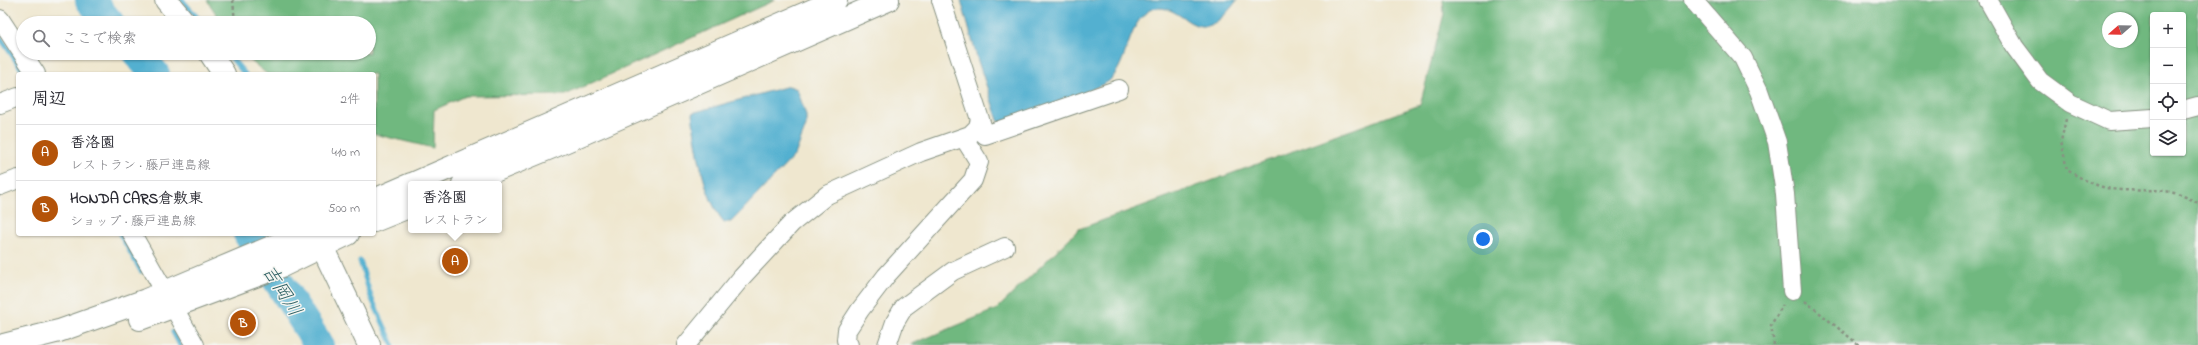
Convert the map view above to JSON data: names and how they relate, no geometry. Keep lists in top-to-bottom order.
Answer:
{
  "water": ["吉岡川"],
  "north": "left",
  "page": {
    "map_buttons": ["+", "−"],
    "search": "ここで検索",
    "heading": ["周辺", "2件"],
    "list": [
      {
        "mark": "A",
        "name": "香洛園",
        "note": "レストラン · 藤戸連島線",
        "value": "410 m"
      },
      {
        "mark": "B",
        "name": "HONDA CARS倉敷東",
        "note": "ショップ · 藤戸連島線",
        "value": "500 m"
      }
    ],
    "popup": ["香洛園", "レストラン"],
    "pins": ["A", "B"]
  }
}
